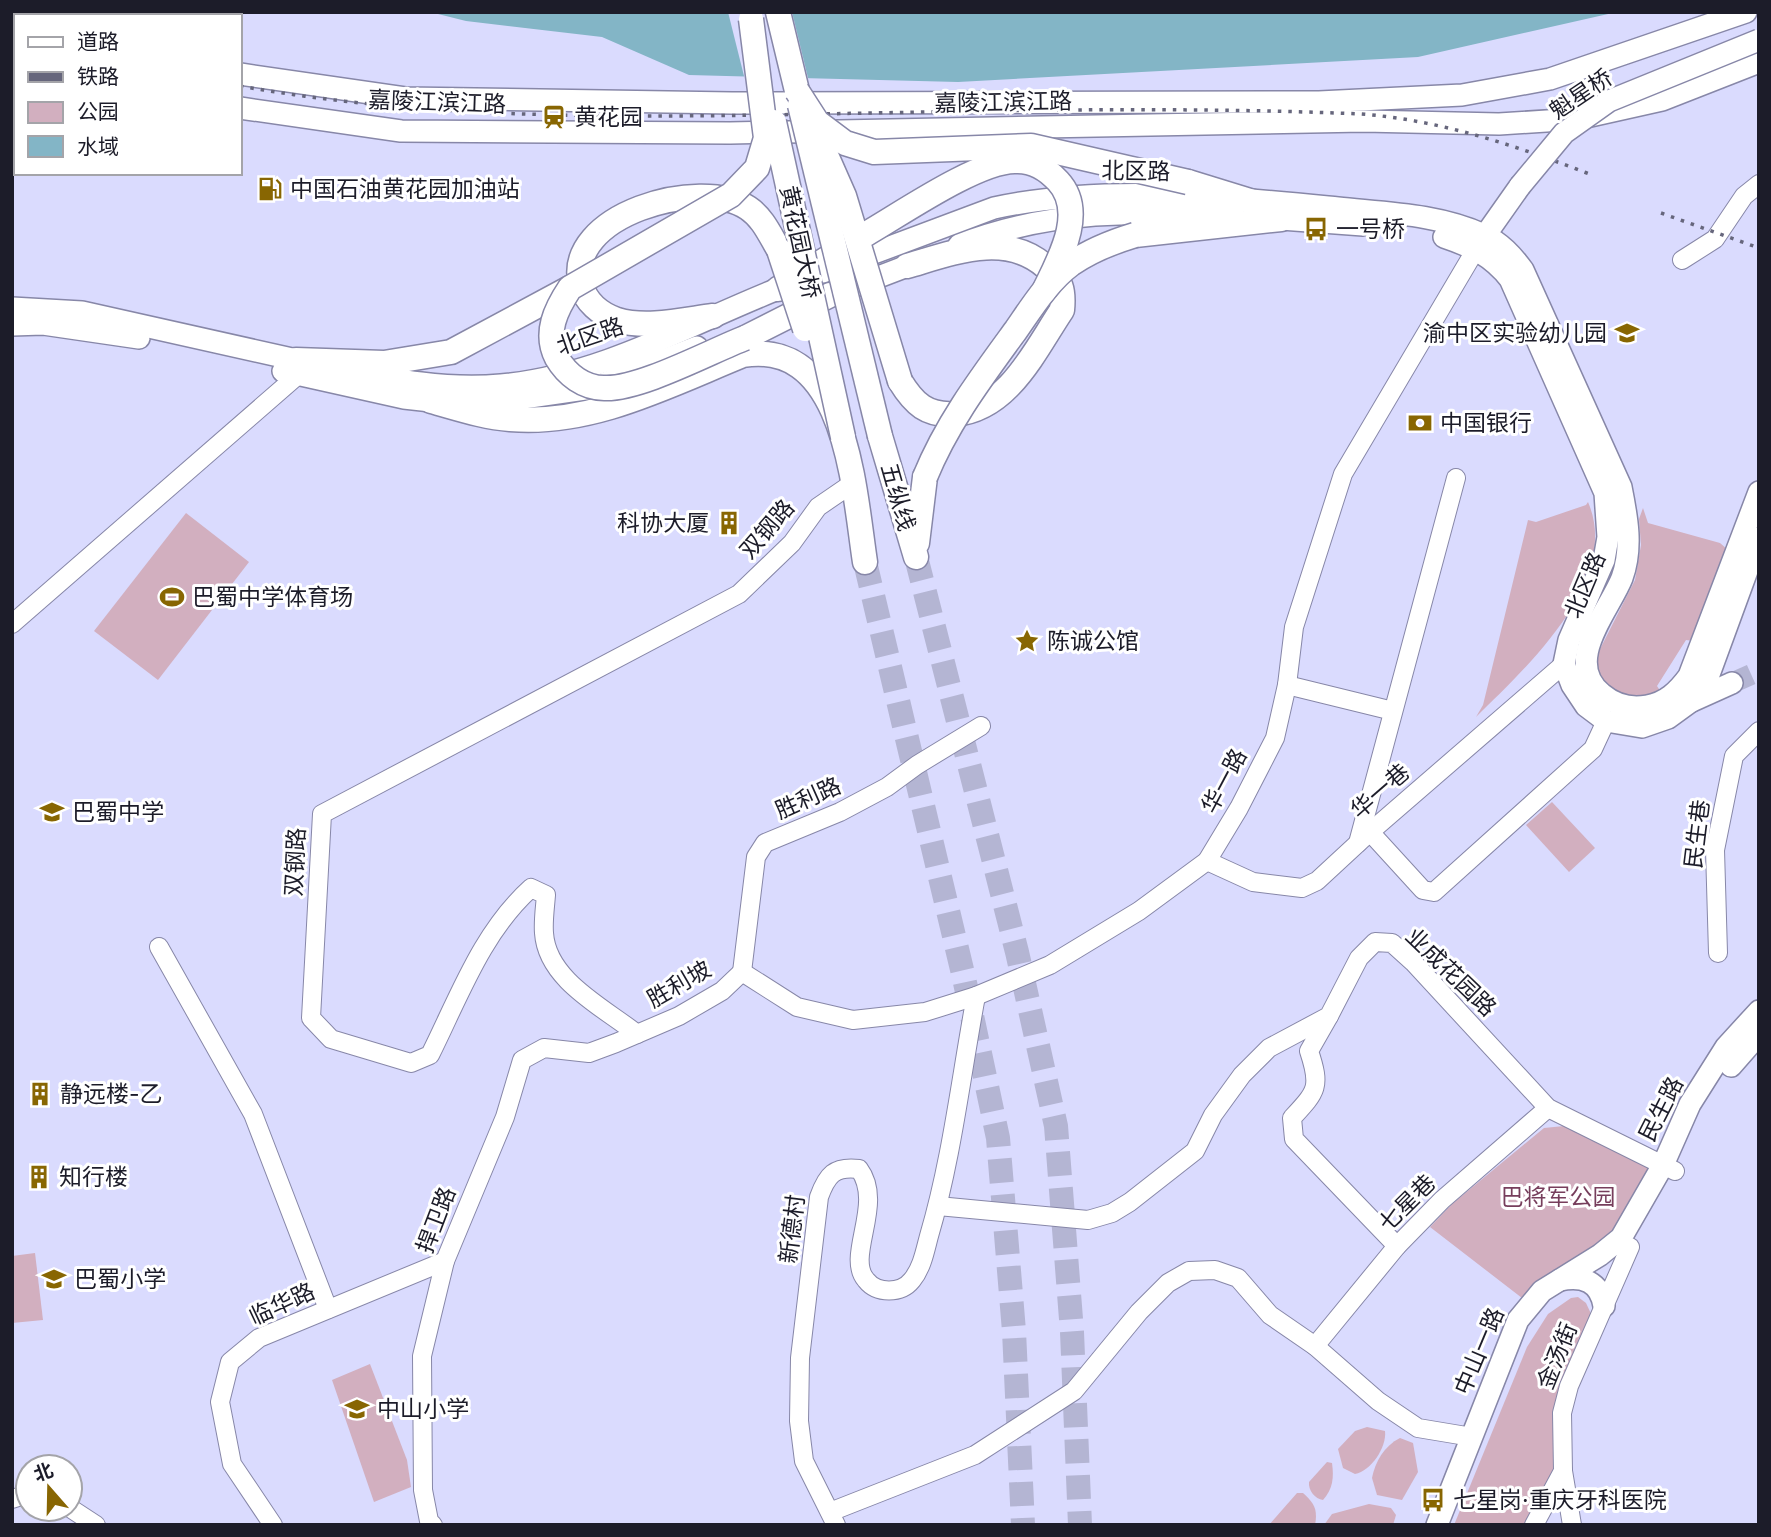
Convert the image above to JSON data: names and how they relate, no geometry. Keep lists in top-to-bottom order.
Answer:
{
  "streets": {
    "highway": ["黄花园大桥", "五纵线"],
    "main road": [
      "魁星桥",
      "嘉陵江滨江路",
      "北区路",
      "民生路",
      "中山一路"
    ],
    "street": [
      "双钢路",
      "华一路",
      "华一巷",
      "胜利路",
      "民生巷",
      "业成花园路",
      "胜利坡",
      "七星巷",
      "捍卫路",
      "新德村",
      "临华路",
      "金汤街"
    ]
  },
  "crossings": [
    ["魁星桥", "北区路"],
    ["魁星桥", "华一路"],
    ["北区路", "华一路"],
    ["北区路", "华一巷"],
    ["黄花园大桥", "五纵线"],
    ["黄花园大桥", "双钢路"],
    ["五纵线", "双钢路"],
    ["双钢路", "胜利坡"],
    ["双钢路", "捍卫路"],
    ["华一路", "华一巷"],
    ["华一路", "胜利路"],
    ["华一路", "胜利坡"],
    ["华一路", "新德村"],
    ["胜利路", "胜利坡"],
    ["业成花园路", "民生路"],
    ["业成花园路", "七星巷"],
    ["胜利坡", "捍卫路"],
    ["民生路", "中山一路"],
    ["民生路", "金汤街"],
    ["捍卫路", "临华路"],
    ["中山一路", "金汤街"]
  ],
  "parks": ["巴将军公园"],
  "places": {
    "station": ["黄花园"],
    "fuel station": ["中国石油黄花园加油站"],
    "bus stop": ["一号桥", "七星岗‧重庆牙科医院"],
    "school or university": [
      "渝中区实验幼儿园",
      "巴蜀中学",
      "巴蜀小学",
      "中山小学"
    ],
    "bank": ["中国银行"],
    "building": ["科协大厦", "静远楼-乙", "知行楼"],
    "sports": ["巴蜀中学体育场"],
    "place": ["陈诚公馆"]
  },
  "legend": [
    "道路",
    "铁路",
    "公园",
    "水域"
  ],
  "north": "top"
}
